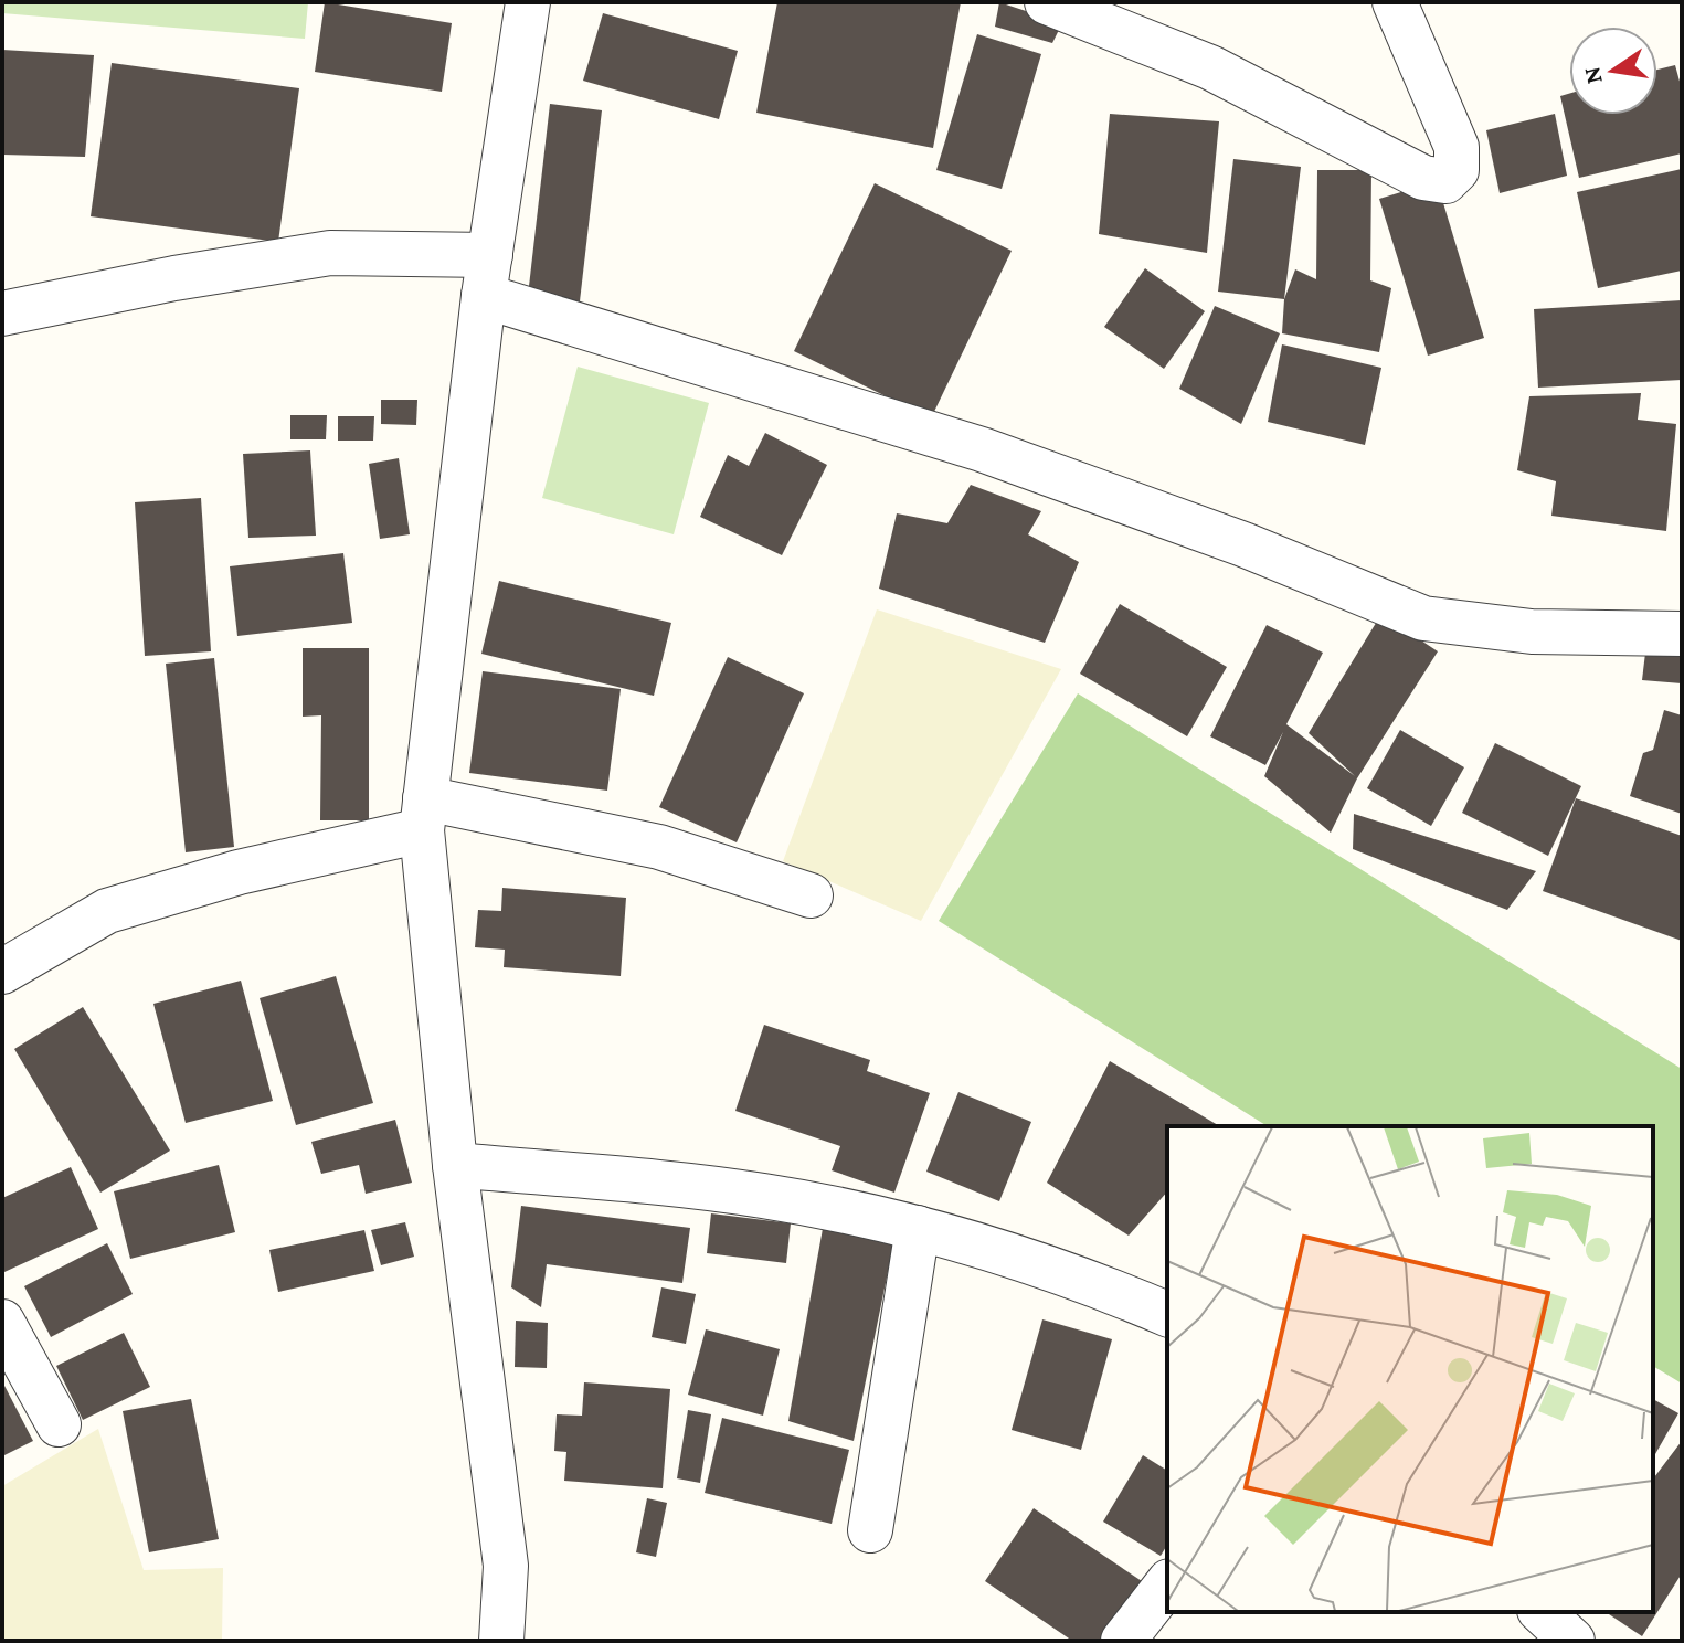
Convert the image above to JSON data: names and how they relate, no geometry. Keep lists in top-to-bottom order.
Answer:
{
  "north": "left"
}
